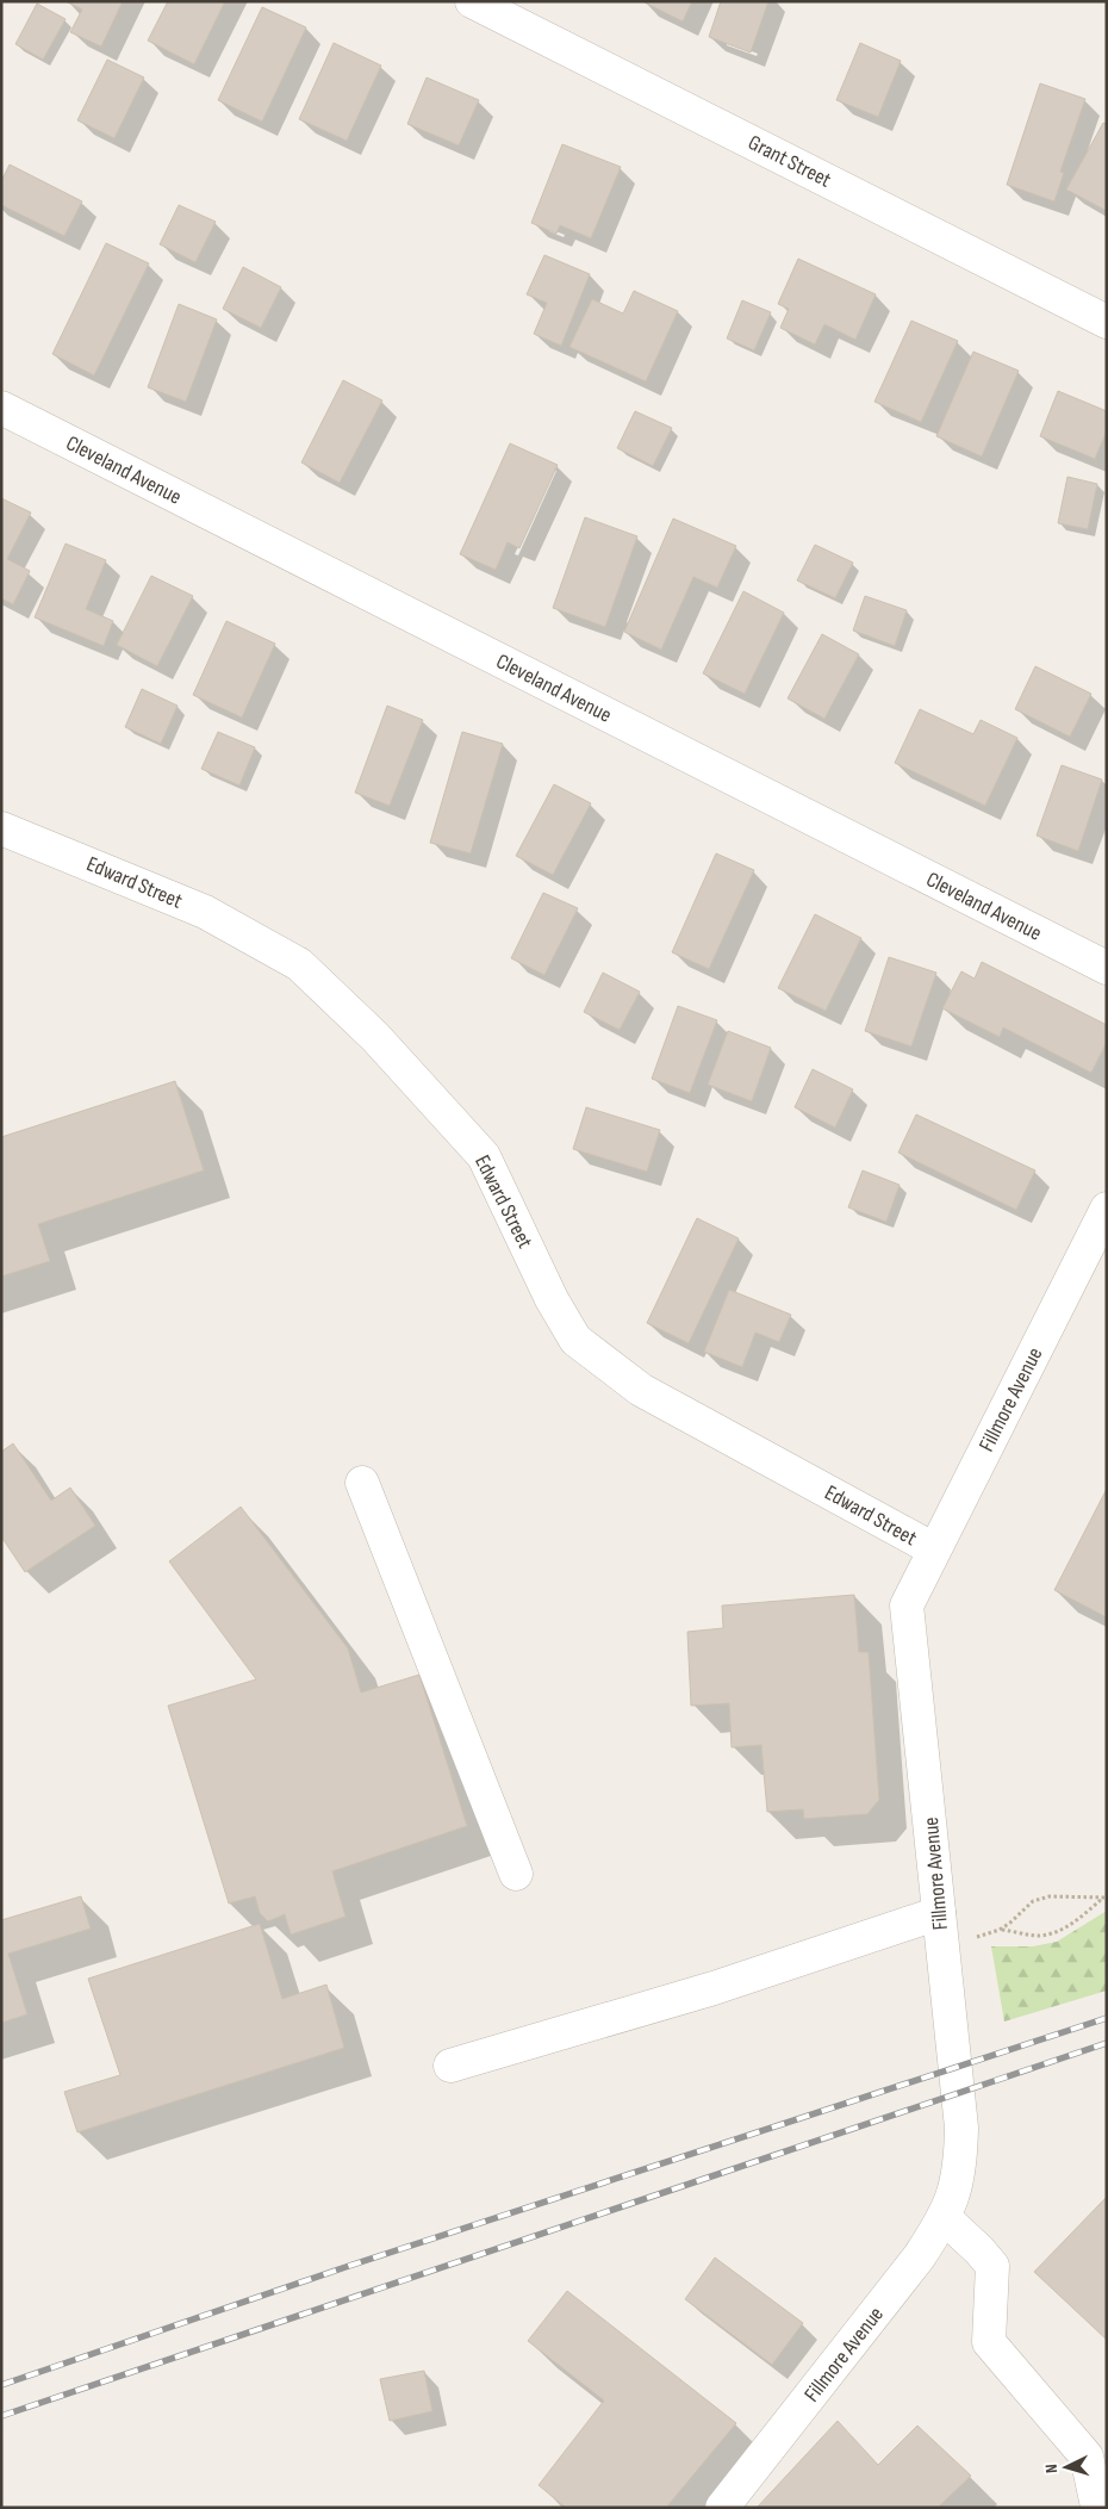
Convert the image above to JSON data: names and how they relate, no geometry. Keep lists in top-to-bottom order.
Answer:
{
  "streets": {
    "street": [
      "Grant Street",
      "Cleveland Avenue",
      "Edward Street",
      "Fillmore Avenue"
    ]
  },
  "crossings": [
    ["Edward Street", "Fillmore Avenue"]
  ],
  "north": "left"
}
